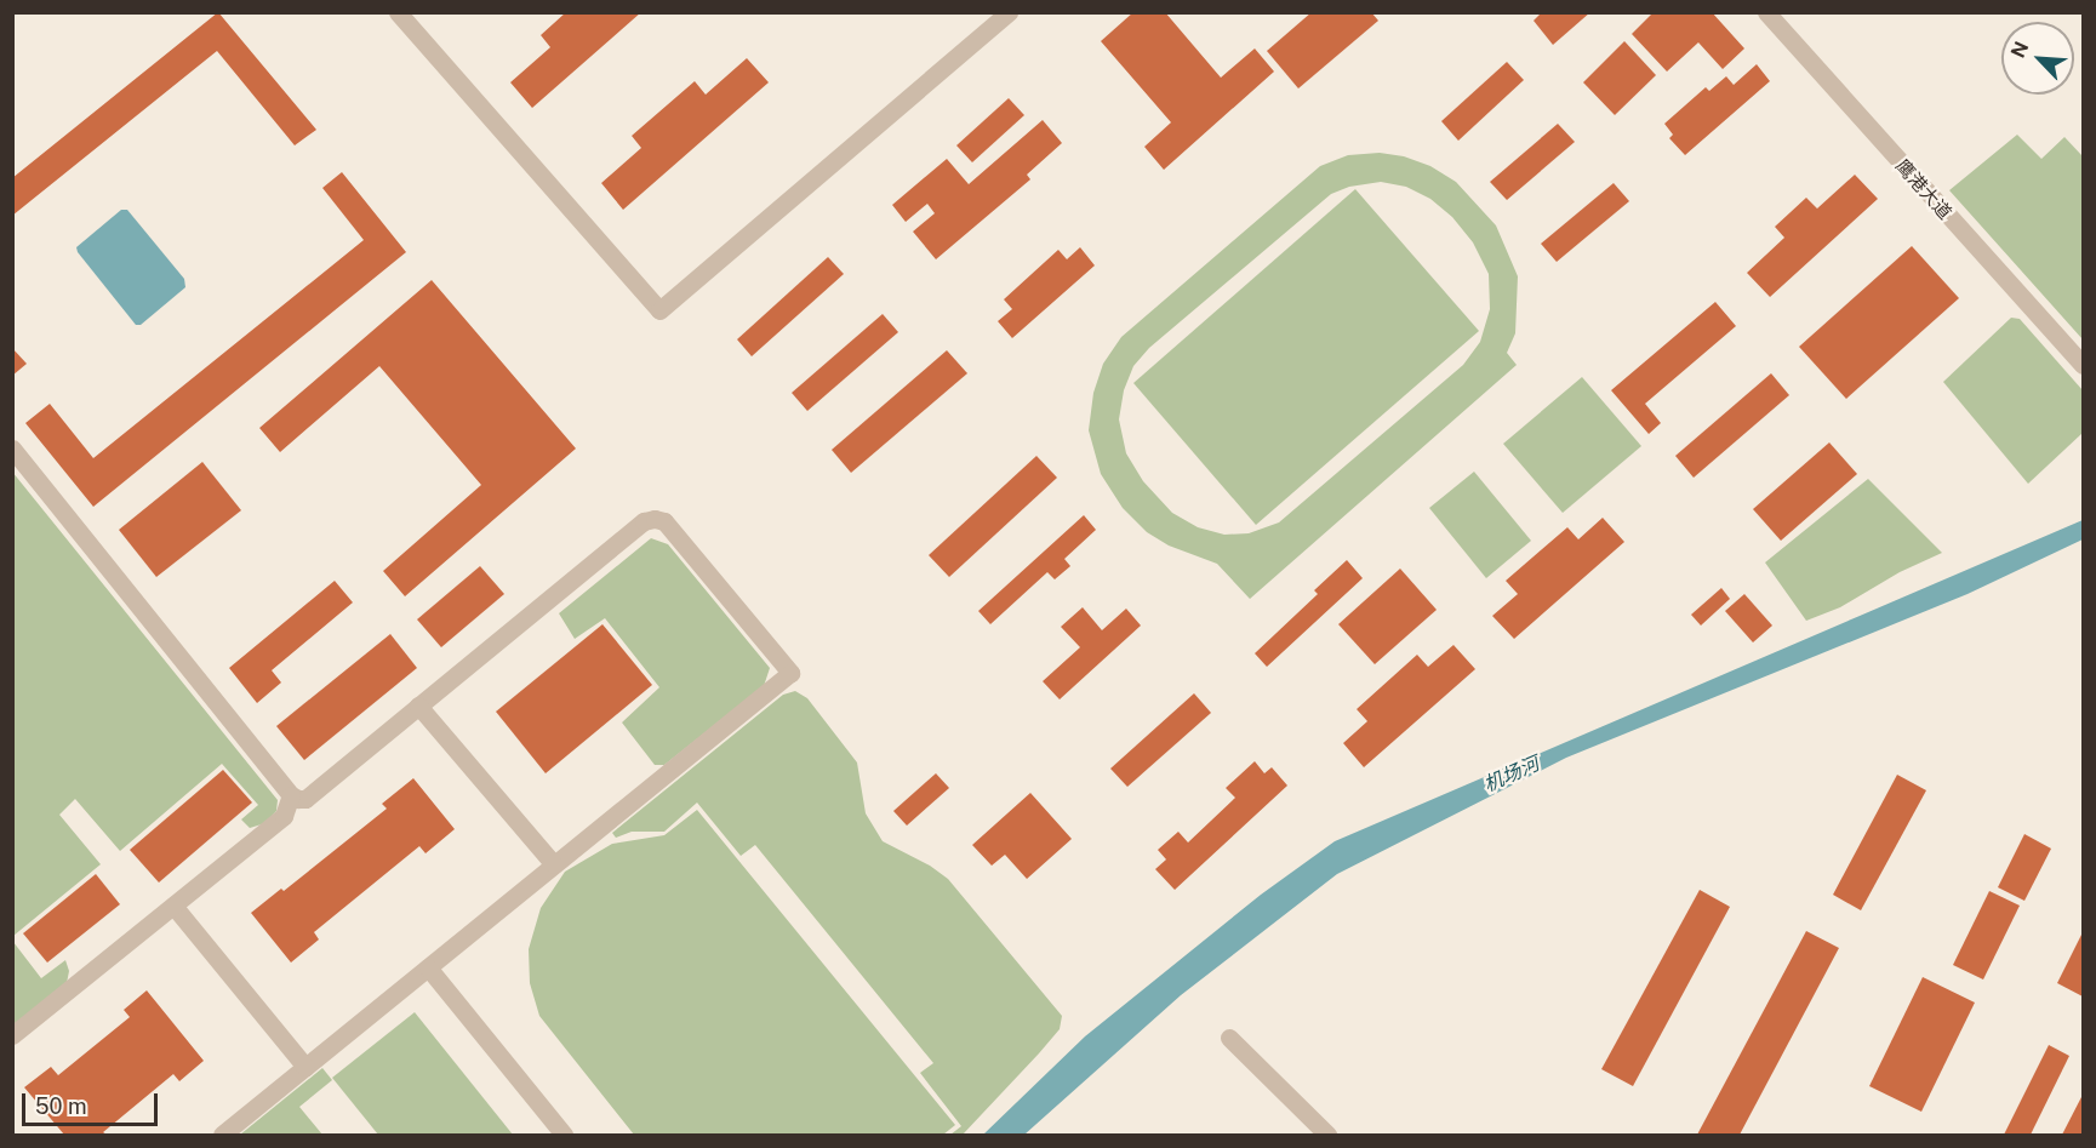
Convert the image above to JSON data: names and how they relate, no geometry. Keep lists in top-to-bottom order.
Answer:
{
  "streets": {
    "street": ["鹰港大道"]
  },
  "water": ["机场河"],
  "scale_bar": "50 m",
  "north": "top left"
}
